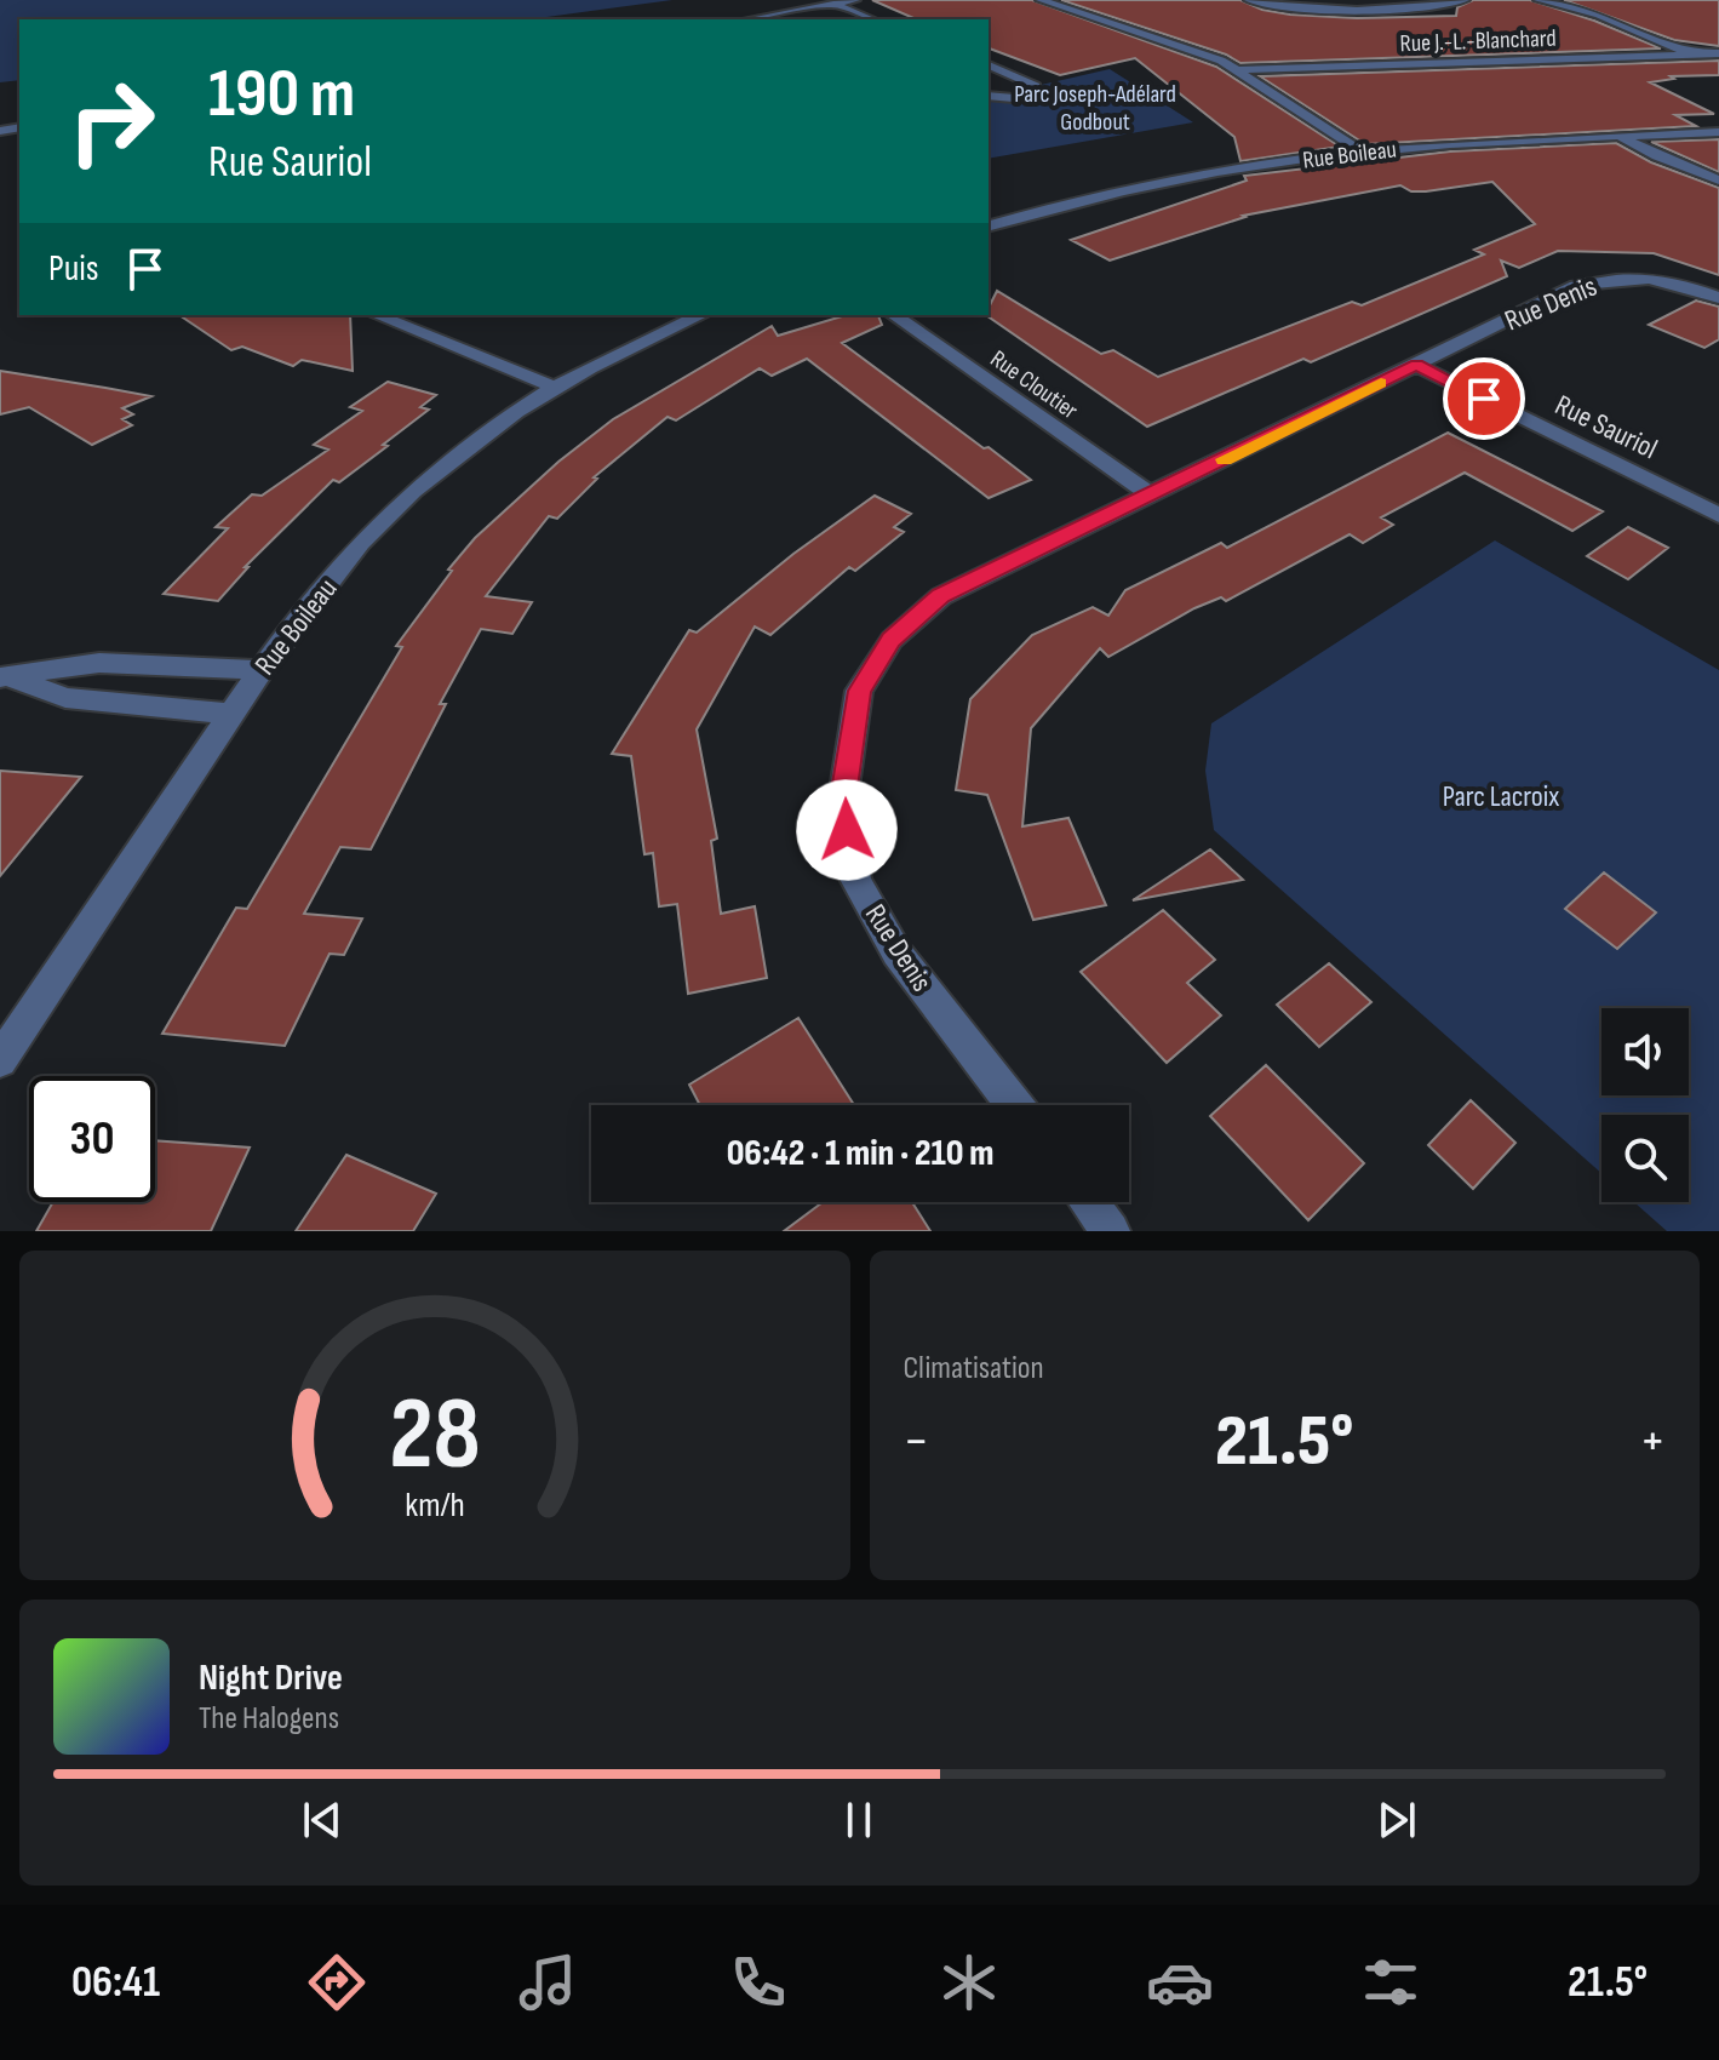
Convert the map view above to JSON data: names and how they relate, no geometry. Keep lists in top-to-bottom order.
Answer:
{
  "streets": {
    "street": [
      "Rue J.-L.-Blanchard",
      "Rue Boileau",
      "Rue Denis",
      "Rue Cloutier",
      "Rue Sauriol"
    ]
  },
  "crossings": [
    ["Rue Denis", "Rue Cloutier"],
    ["Rue Denis", "Rue Sauriol"]
  ],
  "parks": ["Parc Joseph-Adélard Godbout", "Parc Lacroix"],
  "page": {
    "turn": ["190 m", "Rue Sauriol"],
    "then": "Puis",
    "limit": "30",
    "trip": "06:42 · 1 min · 210 m",
    "tile": "Climatisation",
    "heat": ["−", "21.5°", "+"],
    "song": ["Night Drive", "The Halogens"],
    "tabs": ["06:41", "21.5°"],
    "gauge": ["28", "km/h"]
  }
}
